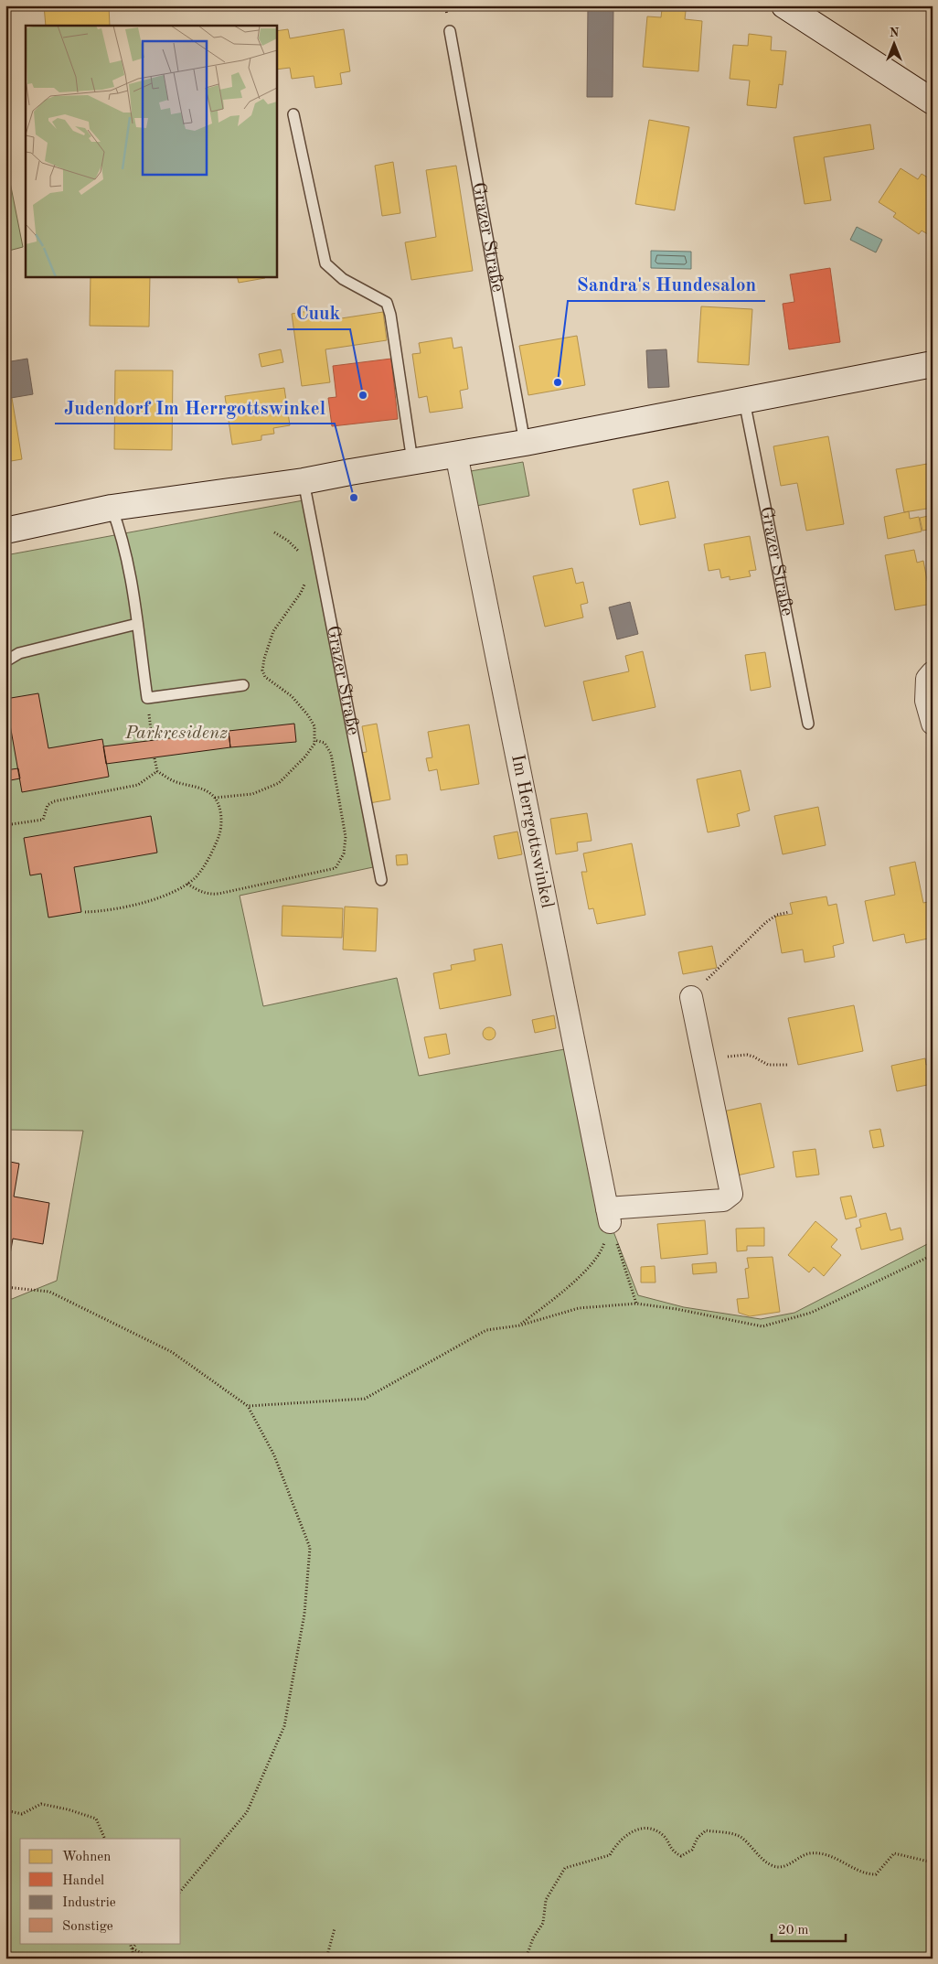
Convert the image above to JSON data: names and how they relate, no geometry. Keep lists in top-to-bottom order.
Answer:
{
  "streets": {
    "street": ["Im Herrgottswinkel"],
    "lane": ["Grazer Straße"]
  },
  "parks": ["Parkresidenz"],
  "places": ["Sandra's Hundesalon", "Cuuk", "Judendorf Im Herrgottswinkel"],
  "legend": [
    "Wohnen",
    "Handel",
    "Industrie",
    "Sonstige"
  ],
  "scale_bar": "20 m",
  "north": "top"
}
